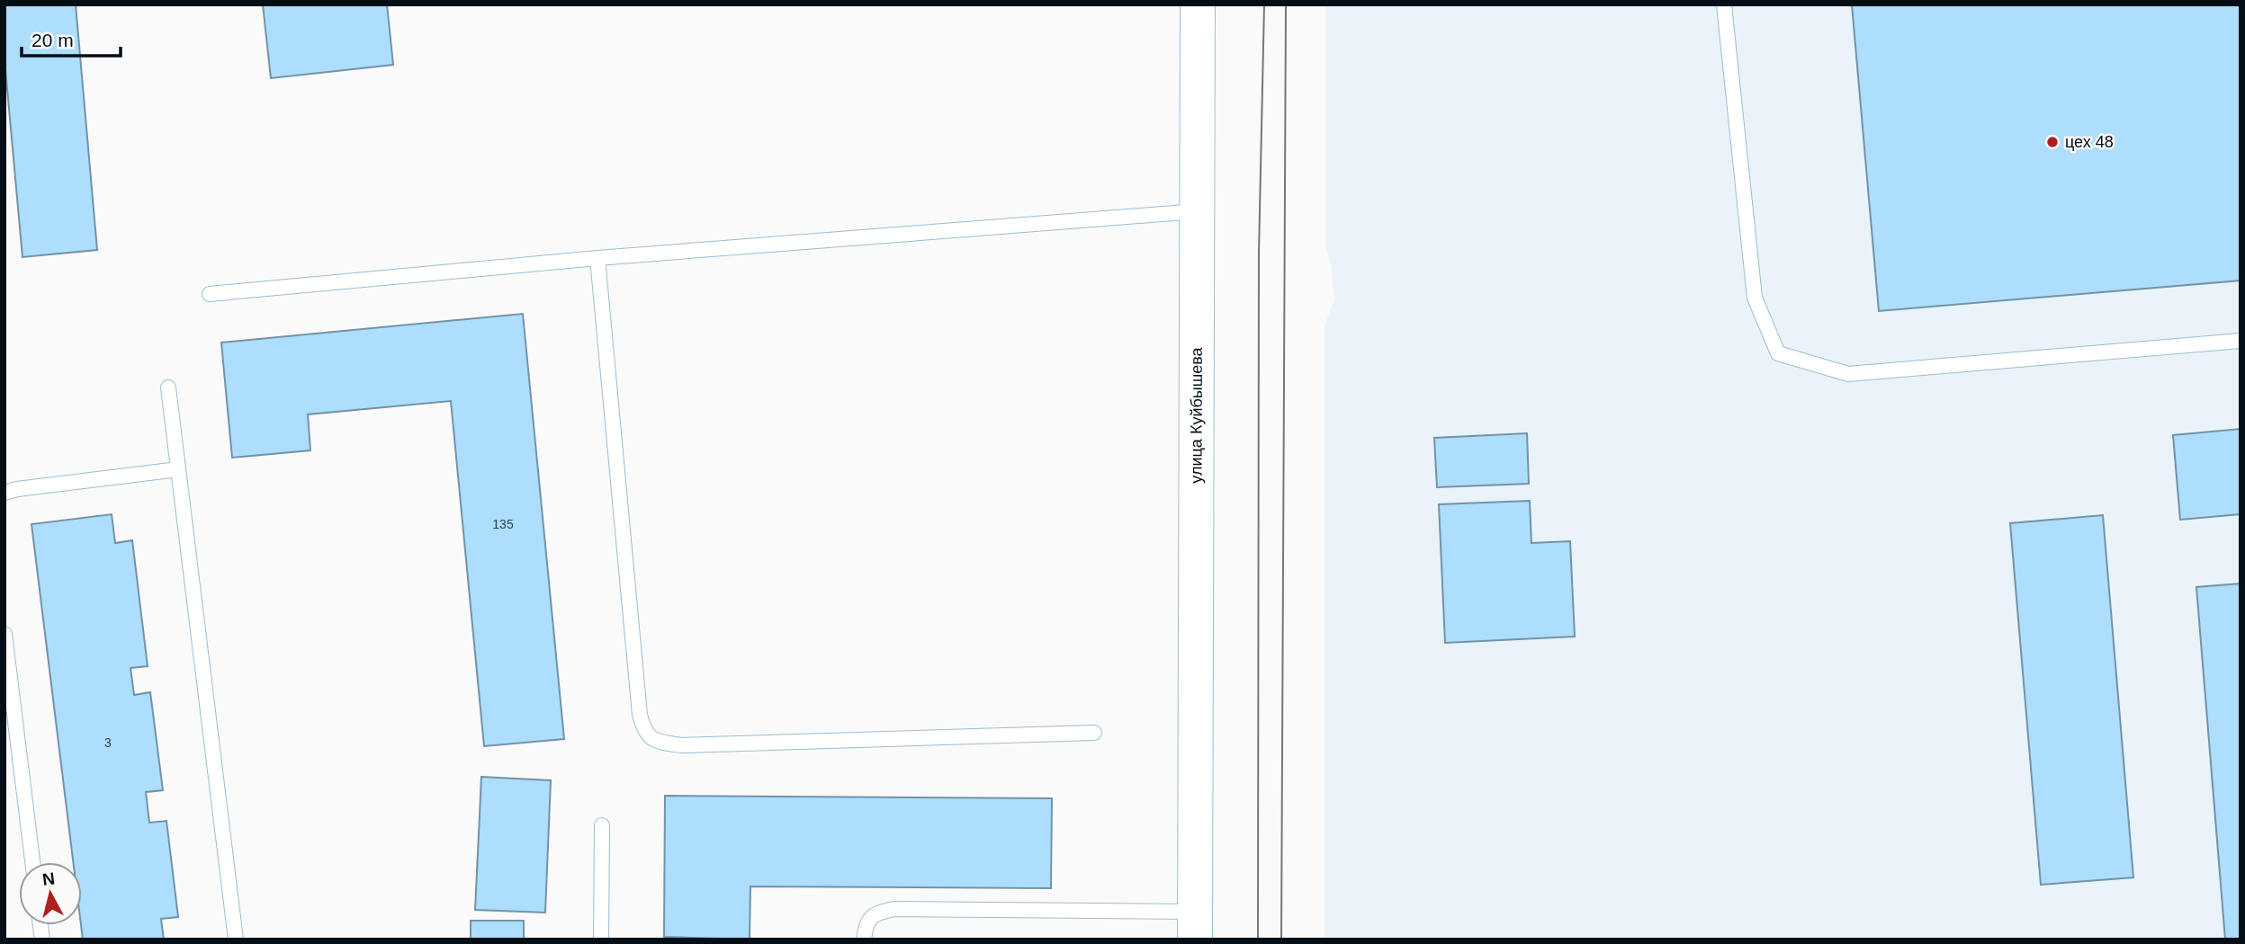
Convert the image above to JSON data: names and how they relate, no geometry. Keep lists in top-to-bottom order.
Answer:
{
  "streets": {
    "main road": ["улица Куйбышева"]
  },
  "places": ["цех 48"],
  "house_numbers": ["135", "3"],
  "scale_bar": "20 m",
  "north": "top"
}
